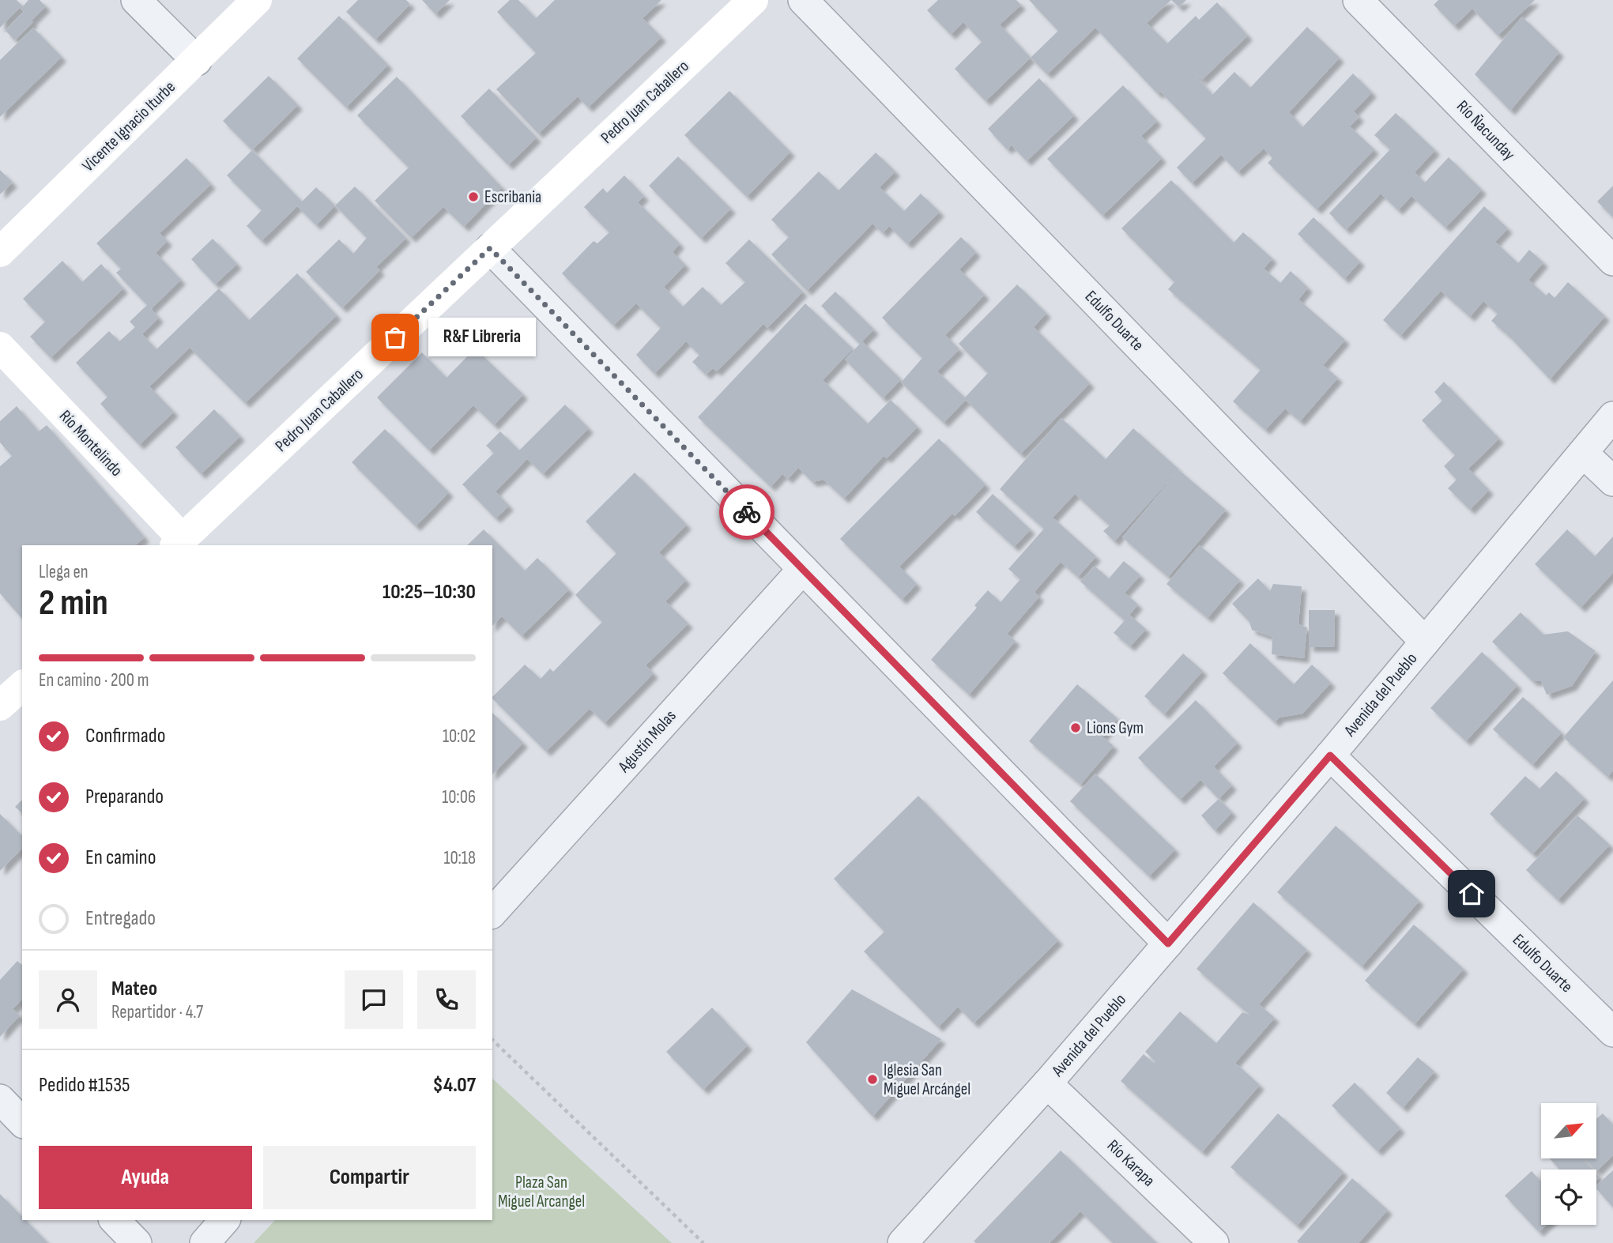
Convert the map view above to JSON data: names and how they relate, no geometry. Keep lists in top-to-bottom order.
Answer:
{
  "streets": {
    "street": [
      "Pedro Juan Caballero",
      "Vicente Ignacio Iturbe",
      "Río Ñacunday",
      "Edulfo Duarte",
      "Río Montelindo",
      "Avenida del Pueblo",
      "Agustín Molas",
      "Río Karapa"
    ]
  },
  "crossings": [
    ["Pedro Juan Caballero", "Río Montelindo"],
    ["Edulfo Duarte", "Avenida del Pueblo"],
    ["Avenida del Pueblo", "Río Karapa"]
  ],
  "parks": ["Plaza San Miguel Arcangel"],
  "places": [
    "Escribania",
    "R&F Libreria",
    "Lions Gym",
    "Iglesia San Miguel Arcángel"
  ],
  "north": "top right",
  "page": {
    "bubble": "R&F Libreria",
    "heading": ["2 min", "Llega en", "10:25–10:30"],
    "panel": [
      "Mateo",
      "Repartidor · 4.7",
      "Pedido #1535",
      "$4.07"
    ],
    "bar": "En camino · 200 m",
    "list": [
      ["Confirmado", "10:02"],
      ["Preparando", "10:06"],
      ["En camino", "10:18"],
      "Entregado"
    ],
    "buttons": ["Ayuda", "Compartir"]
  }
}
